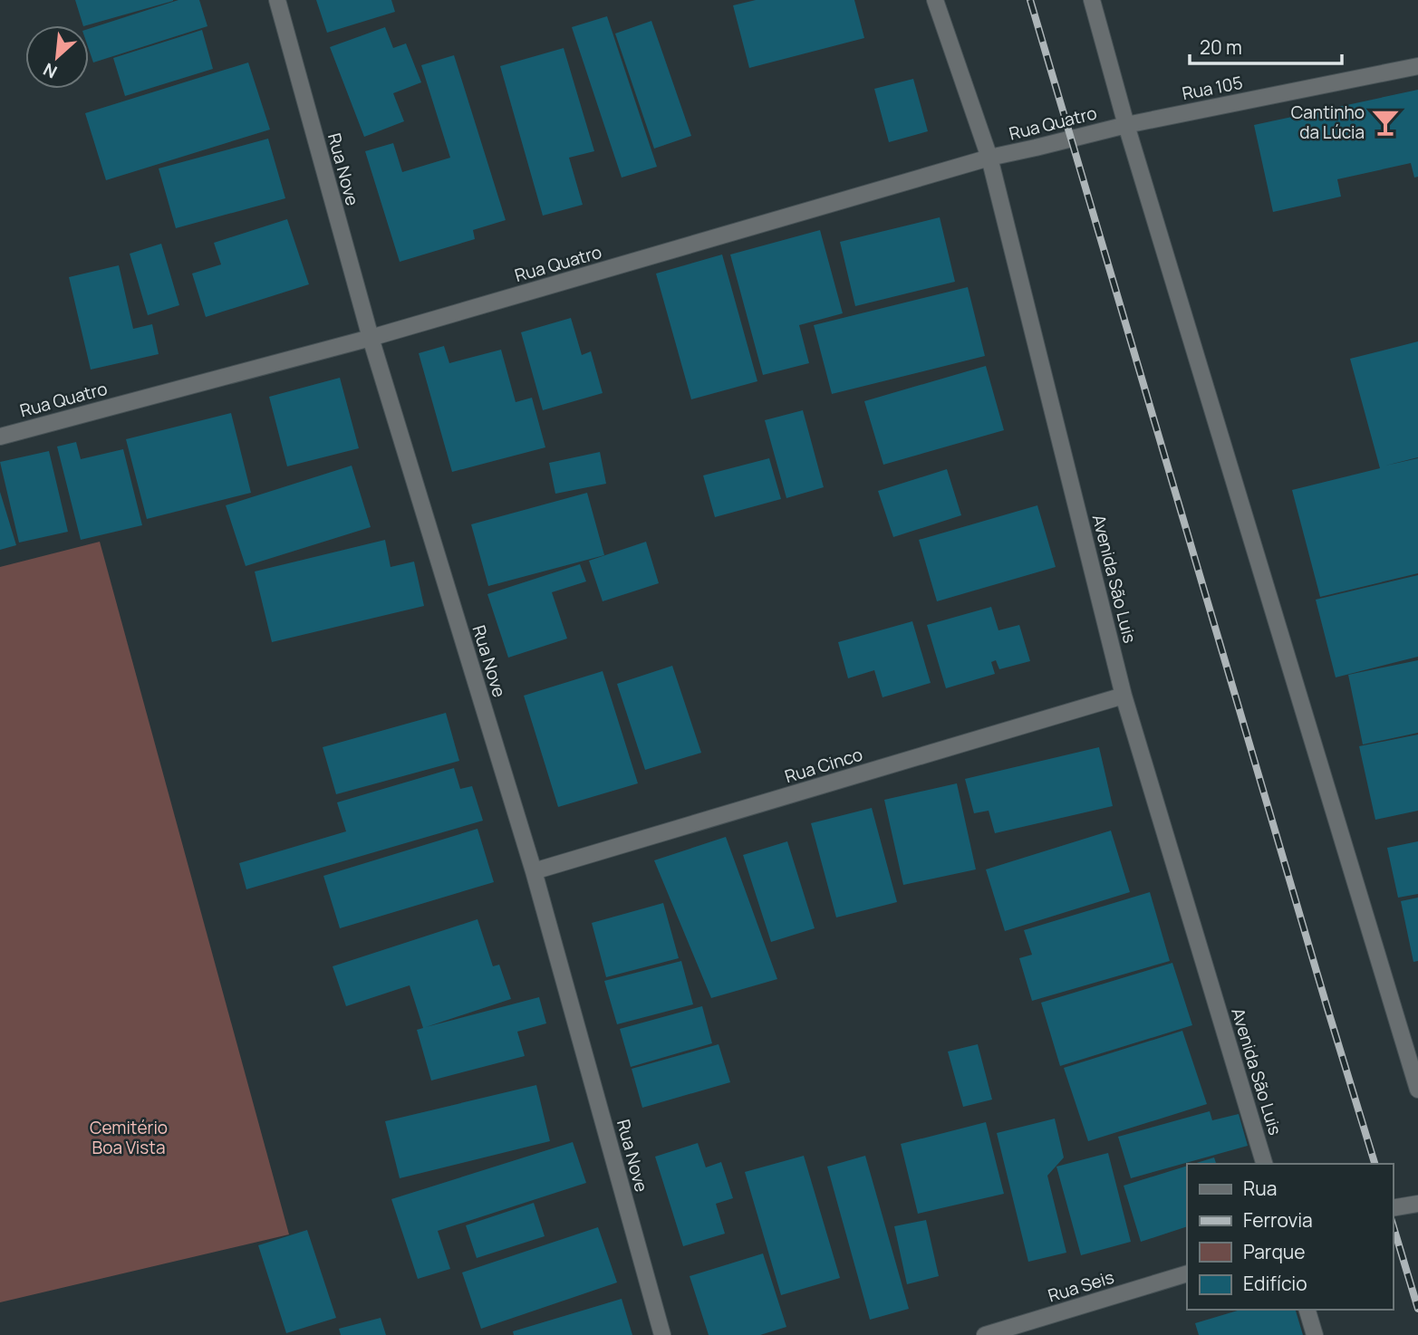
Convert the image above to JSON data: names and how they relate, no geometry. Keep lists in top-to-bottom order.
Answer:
{
  "streets": {
    "street": [
      "Rua 105",
      "Rua Quatro",
      "Rua Nove",
      "Avenida São Luis",
      "Rua Cinco",
      "Rua Seis"
    ]
  },
  "crossings": [
    ["Rua 105", "Rua Quatro"],
    ["Rua Quatro", "Rua Nove"],
    ["Rua Quatro", "Avenida São Luis"],
    ["Rua Nove", "Rua Cinco"],
    ["Avenida São Luis", "Rua Cinco"]
  ],
  "parks": ["Cemitério Boa Vista"],
  "places": {
    "bar": ["Cantinho da Lúcia"]
  },
  "legend": [
    "Rua",
    "Ferrovia",
    "Parque",
    "Edifício"
  ],
  "scale_bar": "20 m",
  "north": "bottom left"
}
